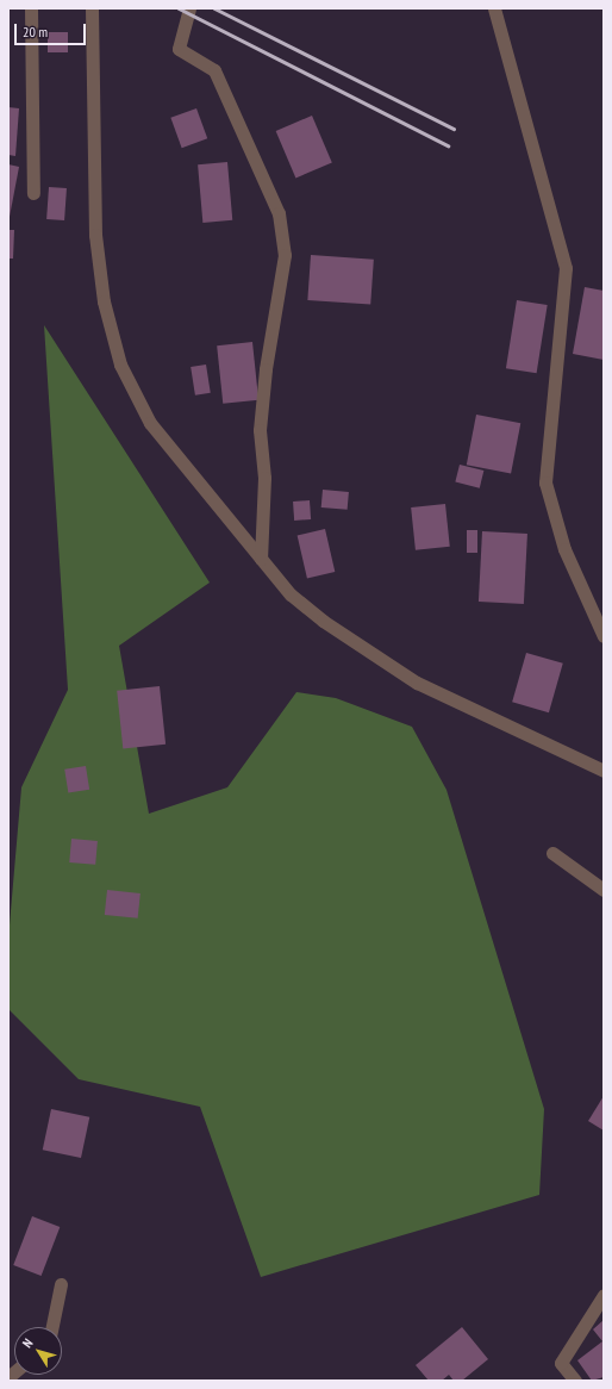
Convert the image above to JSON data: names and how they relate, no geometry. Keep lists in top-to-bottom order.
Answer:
{
  "scale_bar": "20 m",
  "north": "top left"
}
